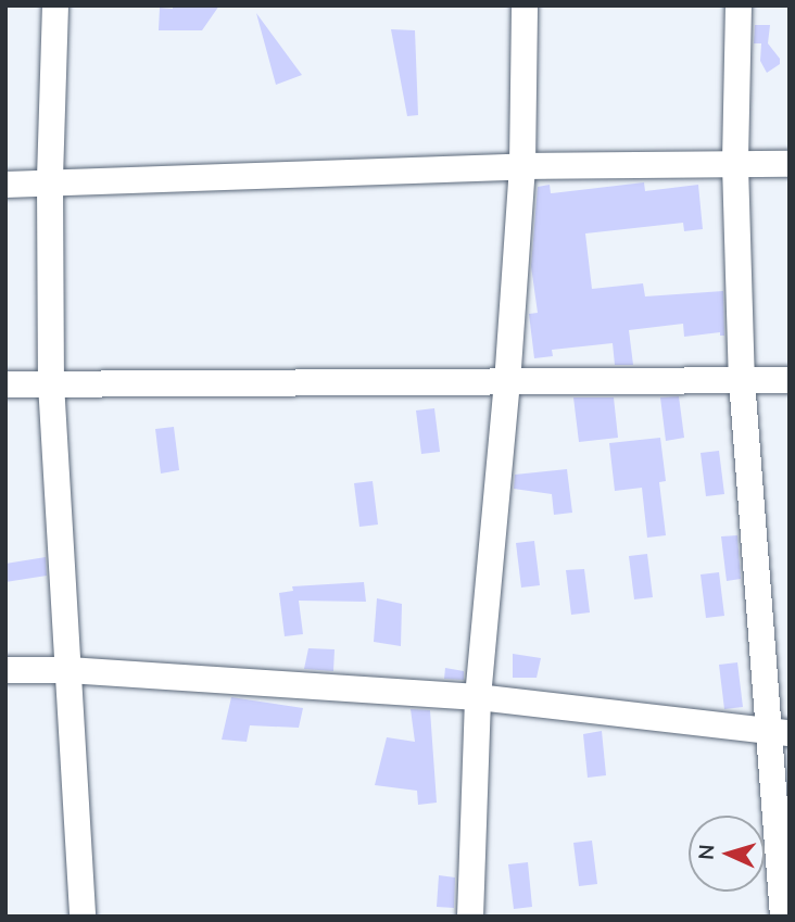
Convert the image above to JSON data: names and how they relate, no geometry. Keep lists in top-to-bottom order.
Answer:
{
  "north": "left"
}
